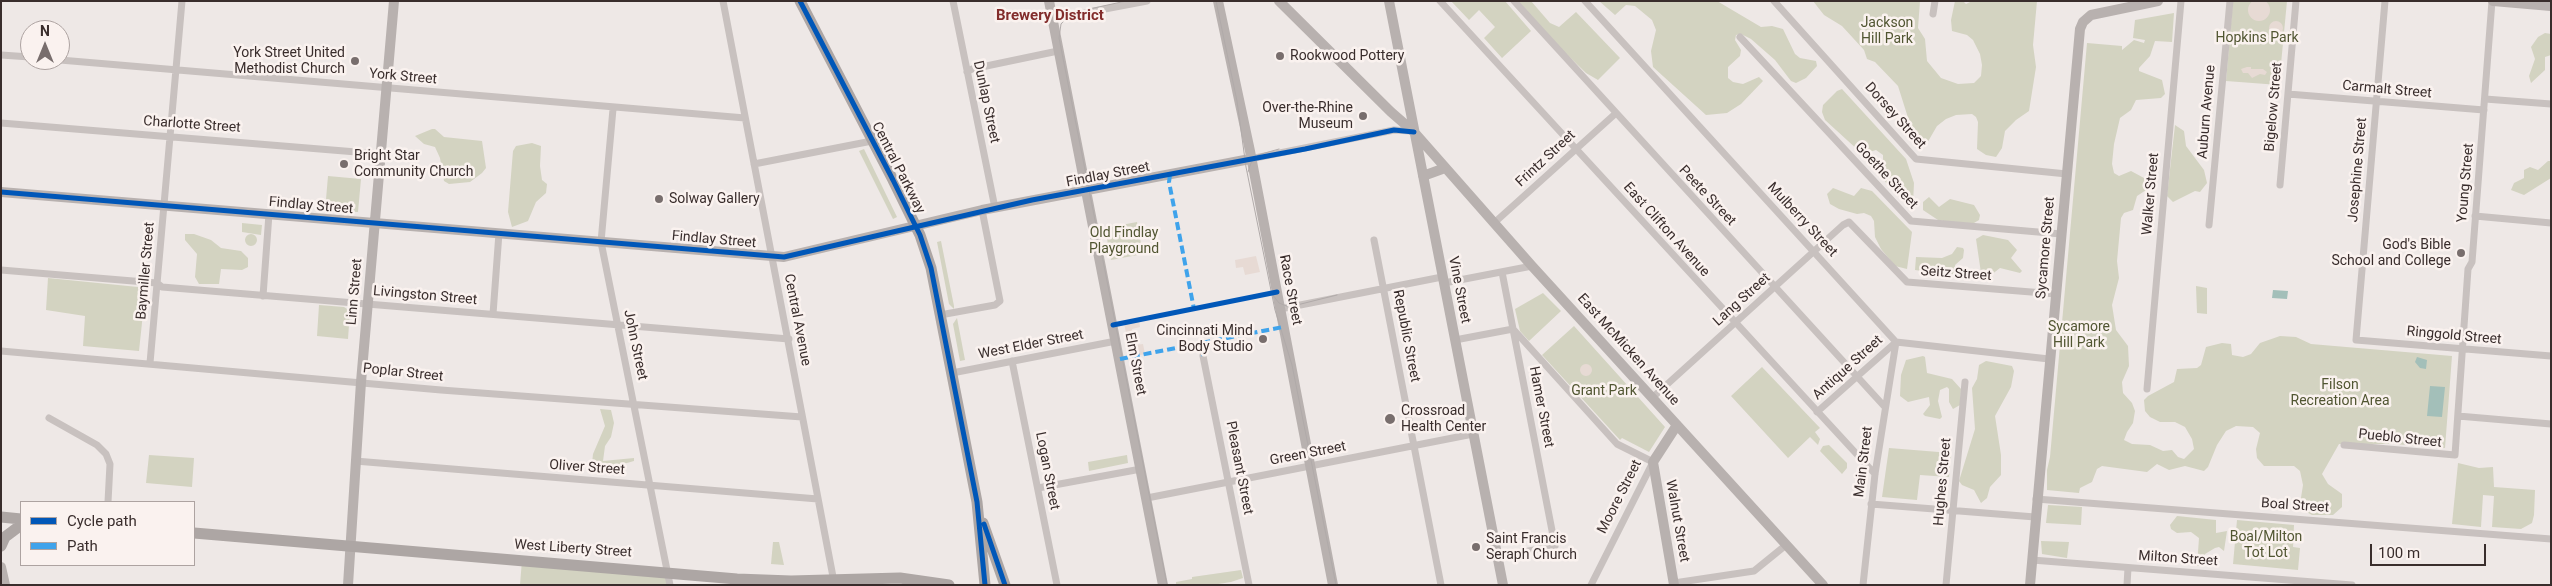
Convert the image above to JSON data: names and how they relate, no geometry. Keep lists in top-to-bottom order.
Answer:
{
  "streets": {
    "main road": ["Central Parkway", "West Liberty Street"],
    "street": [
      "York Street",
      "Carmalt Street",
      "Dunlap Street",
      "Bigelow Street",
      "Auburn Avenue",
      "Dorsey Street",
      "Charlotte Street",
      "Frintz Street",
      "Josephine Street",
      "Findlay Street",
      "Goethe Street",
      "Young Street",
      "Walker Street",
      "Peete Street",
      "Mulberry Street",
      "East Clifton Avenue",
      "Sycamore Street",
      "Baymiller Street",
      "Seitz Street",
      "Race Street",
      "Vine Street",
      "Linn Street",
      "Livingston Street",
      "Lang Street",
      "Central Avenue",
      "Republic Street",
      "Ringgold Street",
      "John Street",
      "West Elder Street",
      "East McMicken Avenue",
      "Elm Street",
      "Antique Street",
      "Poplar Street",
      "Hamer Street",
      "Pueblo Street",
      "Green Street",
      "Main Street",
      "Oliver Street",
      "Pleasant Street",
      "Logan Street",
      "Hughes Street",
      "Moore Street",
      "Boal Street",
      "Walnut Street",
      "Milton Street"
    ]
  },
  "crossings": [
    ["York Street", "Baymiller Street"],
    ["York Street", "Linn Street"],
    ["York Street", "Central Avenue"],
    ["York Street", "John Street"],
    ["Carmalt Street", "Bigelow Street"],
    ["Carmalt Street", "Josephine Street"],
    ["Carmalt Street", "Young Street"],
    ["Dunlap Street", "Findlay Street"],
    ["Dorsey Street", "Sycamore Street"],
    ["Charlotte Street", "Baymiller Street"],
    ["Charlotte Street", "Linn Street"],
    ["Frintz Street", "Peete Street"],
    ["Frintz Street", "East Clifton Avenue"],
    ["Frintz Street", "East McMicken Avenue"],
    ["Central Parkway", "Findlay Street"],
    ["Central Parkway", "West Elder Street"],
    ["Josephine Street", "Ringgold Street"],
    ["Findlay Street", "Baymiller Street"],
    ["Findlay Street", "Race Street"],
    ["Findlay Street", "Vine Street"],
    ["Findlay Street", "Linn Street"],
    ["Findlay Street", "Central Avenue"],
    ["Findlay Street", "John Street"],
    ["Findlay Street", "East McMicken Avenue"],
    ["Findlay Street", "Elm Street"],
    ["Goethe Street", "Sycamore Street"],
    ["Young Street", "Ringgold Street"],
    ["Young Street", "Pueblo Street"],
    ["Peete Street", "Lang Street"],
    ["Peete Street", "Antique Street"],
    ["Peete Street", "Main Street"],
    ["Mulberry Street", "Lang Street"],
    ["Mulberry Street", "Antique Street"],
    ["Mulberry Street", "Main Street"],
    ["East Clifton Avenue", "Lang Street"],
    ["East Clifton Avenue", "Antique Street"],
    ["East Clifton Avenue", "Main Street"],
    ["Sycamore Street", "Seitz Street"],
    ["Sycamore Street", "Boal Street"],
    ["Sycamore Street", "Milton Street"],
    ["Baymiller Street", "Livingston Street"],
    ["Baymiller Street", "Poplar Street"],
    ["Seitz Street", "Lang Street"],
    ["Race Street", "Green Street"],
    ["Vine Street", "East McMicken Avenue"],
    ["Vine Street", "Hamer Street"],
    ["Vine Street", "Green Street"],
    ["Linn Street", "Livingston Street"],
    ["Linn Street", "Poplar Street"],
    ["Linn Street", "Oliver Street"],
    ["Linn Street", "West Liberty Street"],
    ["Livingston Street", "Central Avenue"],
    ["Livingston Street", "John Street"],
    ["Lang Street", "East McMicken Avenue"],
    ["Central Avenue", "Poplar Street"],
    ["Central Avenue", "Oliver Street"],
    ["Central Avenue", "West Liberty Street"],
    ["Republic Street", "Green Street"],
    ["John Street", "Poplar Street"],
    ["John Street", "Oliver Street"],
    ["John Street", "West Liberty Street"],
    ["West Elder Street", "Elm Street"],
    ["West Elder Street", "Logan Street"],
    ["East McMicken Avenue", "Moore Street"],
    ["Elm Street", "Green Street"],
    ["Antique Street", "Main Street"],
    ["Green Street", "Pleasant Street"],
    ["Moore Street", "Walnut Street"]
  ],
  "districts": ["Brewery District"],
  "parks": [
    "Jackson Hill Park",
    "Hopkins Park",
    "Old Findlay Playground",
    "Sycamore Hill Park",
    "Filson Recreation Area",
    "Grant Park",
    "Boal/Milton Tot Lot"
  ],
  "places": [
    "Rookwood Pottery",
    "York Street United Methodist Church",
    "Over-the-Rhine Museum",
    "Bright Star Community Church",
    "Solway Gallery",
    "God's Bible School and College",
    "Cincinnati Mind Body Studio",
    "Crossroad Health Center",
    "Saint Francis Seraph Church"
  ],
  "legend": ["Cycle path", "Path"],
  "scale_bar": "100 m",
  "north": "top"
}
